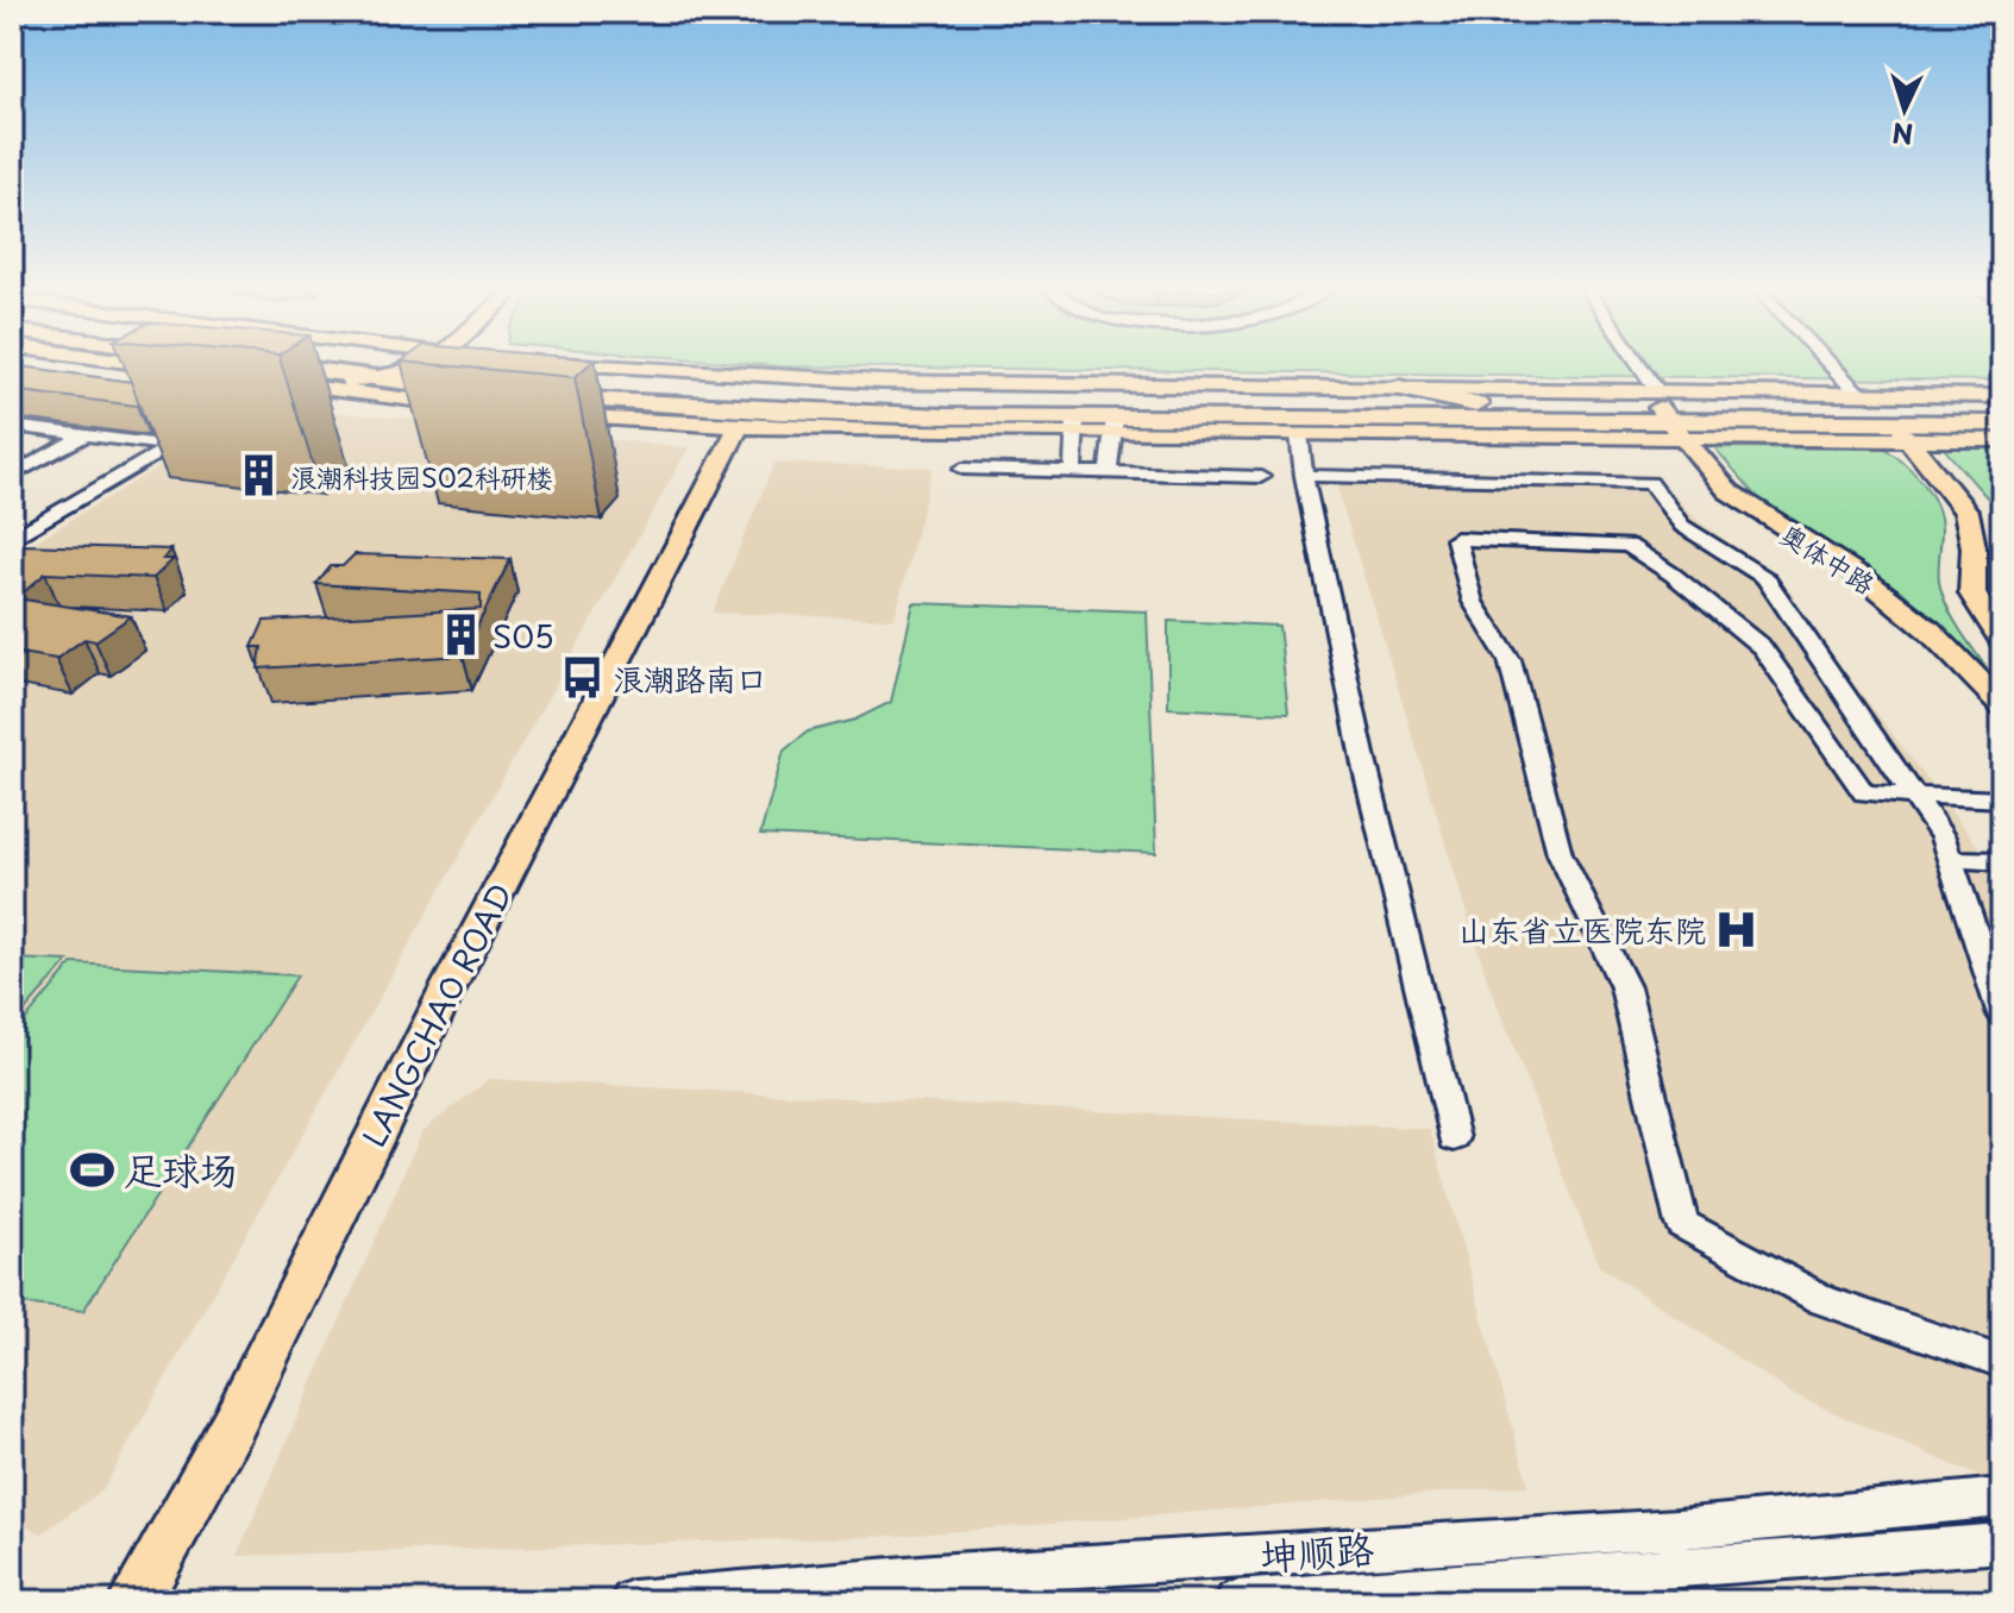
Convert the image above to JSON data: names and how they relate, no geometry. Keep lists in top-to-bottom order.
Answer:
{
  "streets": {
    "main road": ["奥体中路", "LANGCHAO ROAD"],
    "street": ["坤顺路"]
  },
  "places": {
    "building": ["浪潮科技园S02科研楼", "S05"],
    "bus stop": ["浪潮路南口"],
    "hospital": ["山东省立医院东院"],
    "sports": ["足球场"]
  },
  "north": "bottom"
}
